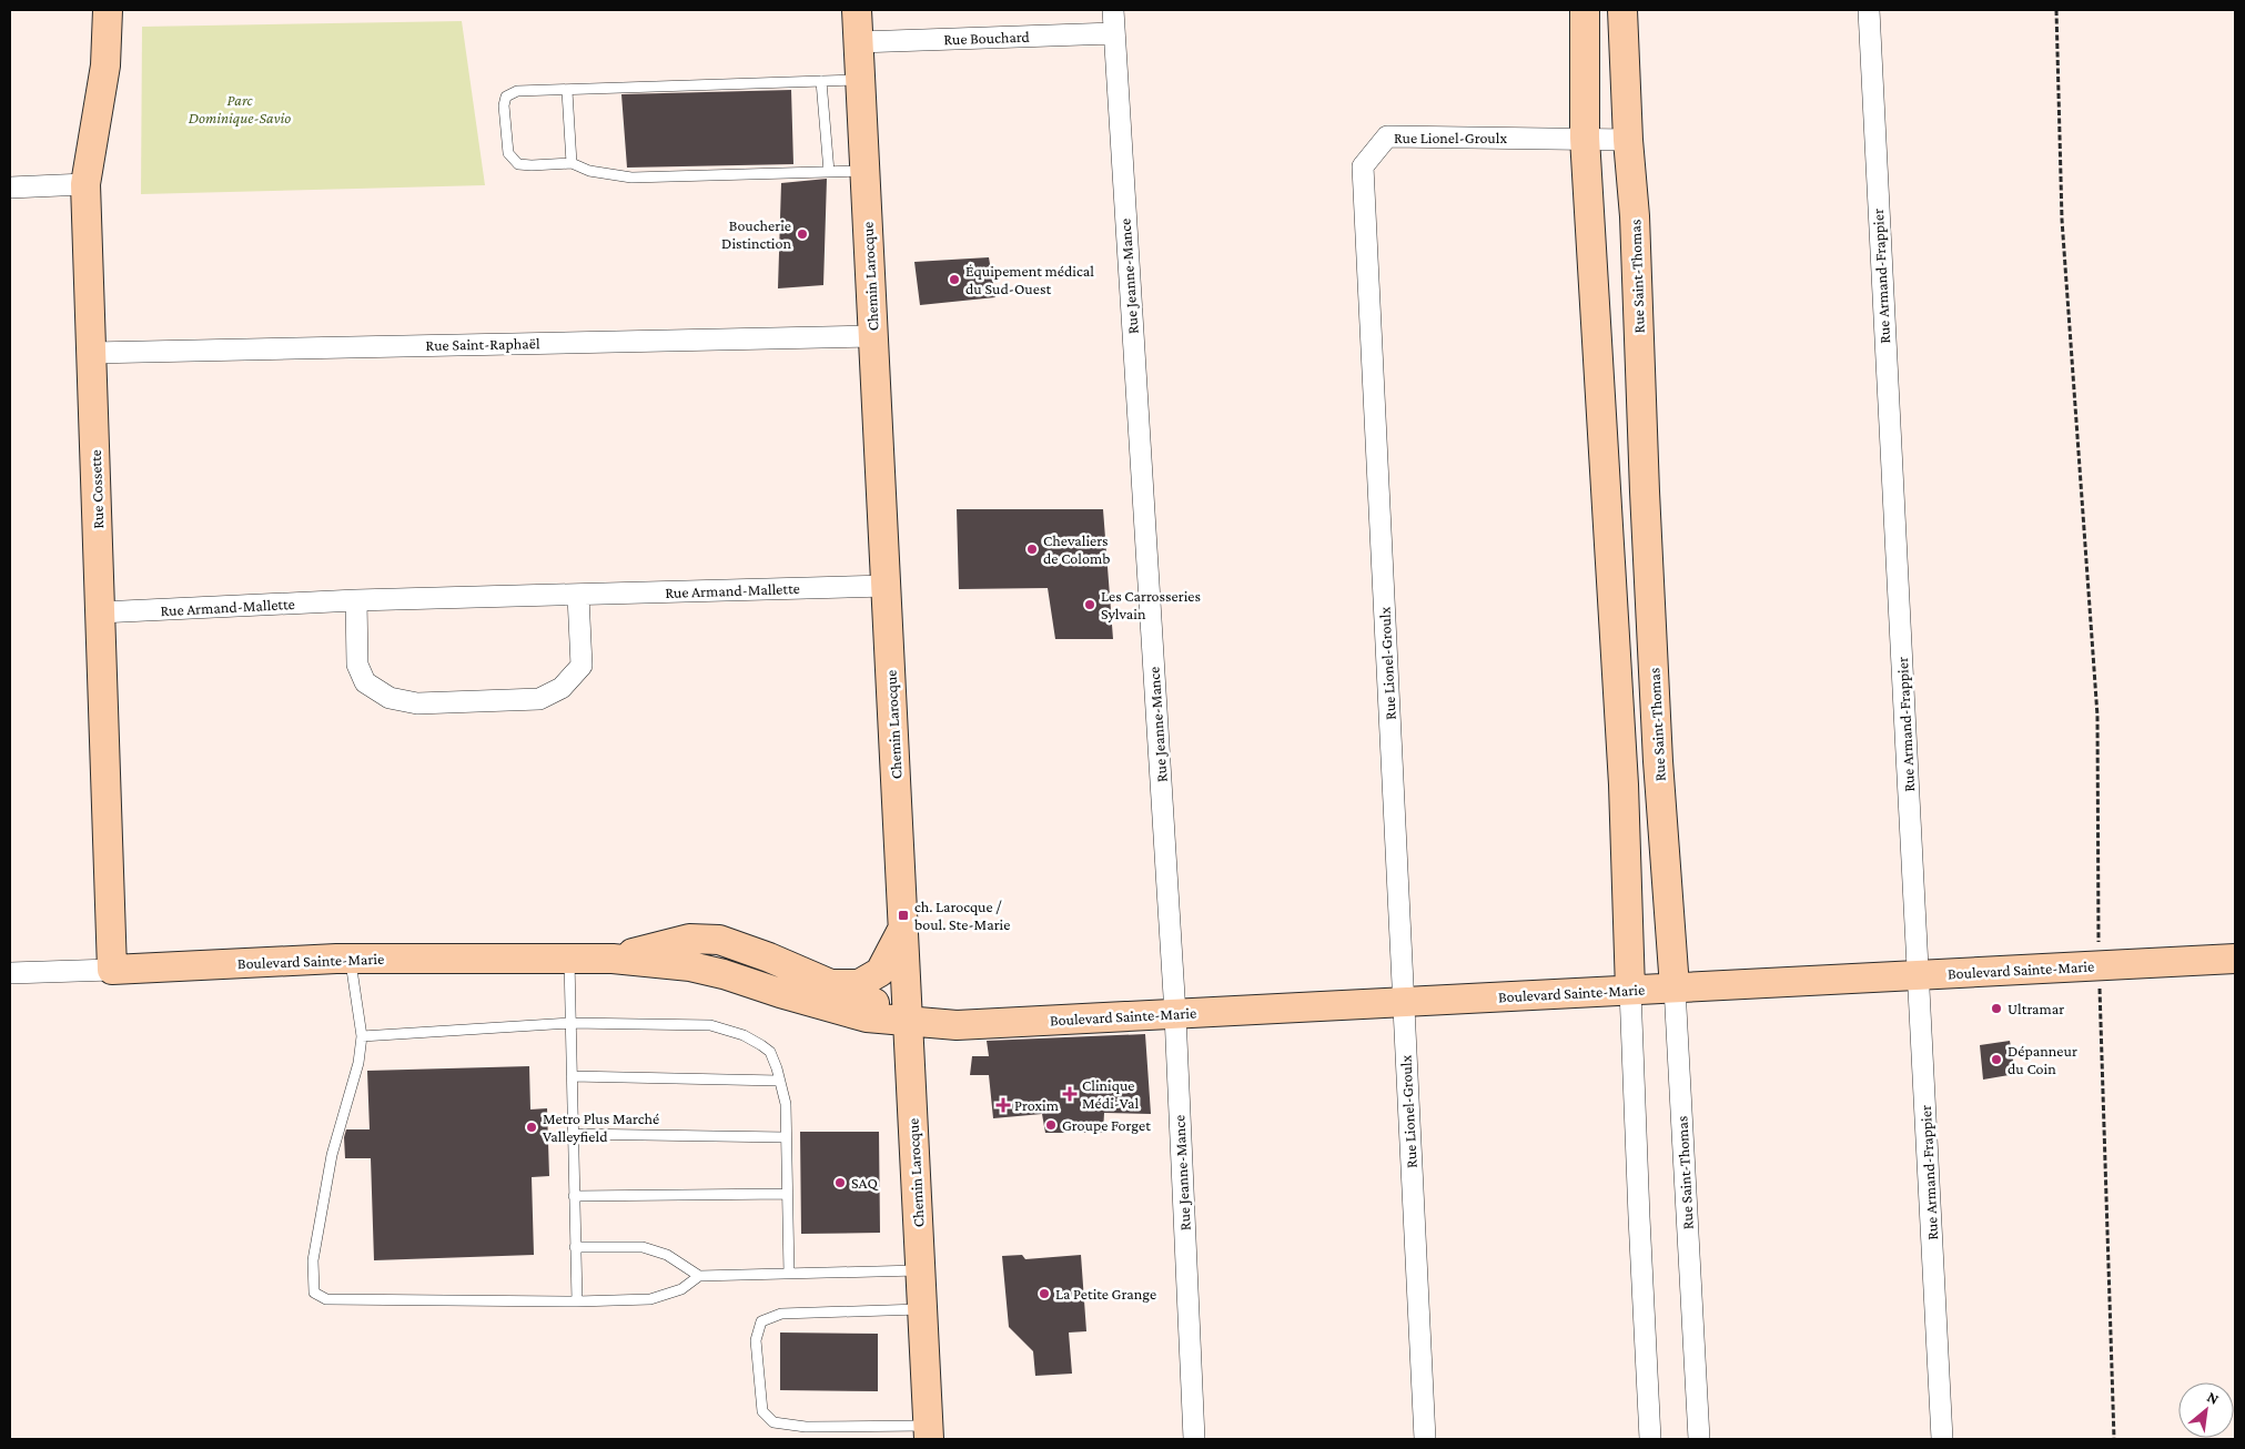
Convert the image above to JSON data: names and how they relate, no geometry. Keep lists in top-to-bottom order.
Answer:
{
  "streets": {
    "street": [
      "Rue Bouchard",
      "Rue Lionel-Groulx",
      "Chemin Larocque",
      "Rue Jeanne-Mance",
      "Rue Saint-Thomas",
      "Rue Armand-Frappier",
      "Rue Saint-Raphaël",
      "Rue Cossette",
      "Rue Armand-Mallette",
      "Boulevard Sainte-Marie"
    ]
  },
  "crossings": [
    ["Rue Bouchard", "Chemin Larocque"],
    ["Rue Bouchard", "Rue Jeanne-Mance"],
    ["Rue Lionel-Groulx", "Rue Saint-Thomas"],
    ["Rue Lionel-Groulx", "Boulevard Sainte-Marie"],
    ["Chemin Larocque", "Rue Saint-Raphaël"],
    ["Chemin Larocque", "Rue Armand-Mallette"],
    ["Chemin Larocque", "Boulevard Sainte-Marie"],
    ["Rue Jeanne-Mance", "Boulevard Sainte-Marie"],
    ["Rue Saint-Thomas", "Boulevard Sainte-Marie"],
    ["Rue Armand-Frappier", "Boulevard Sainte-Marie"],
    ["Rue Saint-Raphaël", "Rue Cossette"],
    ["Rue Cossette", "Rue Armand-Mallette"],
    ["Rue Cossette", "Boulevard Sainte-Marie"]
  ],
  "parks": ["Parc Dominique-Savio"],
  "places": {
    "other": [
      "Boucherie Distinction",
      "Équipement médical du Sud-Ouest",
      "Chevaliers de Colomb",
      "Les Carrosseries Sylvain",
      "Ultramar",
      "Dépanneur du Coin",
      "Groupe Forget",
      "Metro Plus Marché Valleyfield",
      "SAQ",
      "La Petite Grange"
    ],
    "transit": ["ch. Larocque / boul. Ste-Marie"],
    "health": ["Clinique Médi-Val", "Proxim"]
  },
  "north": "top right"
}
